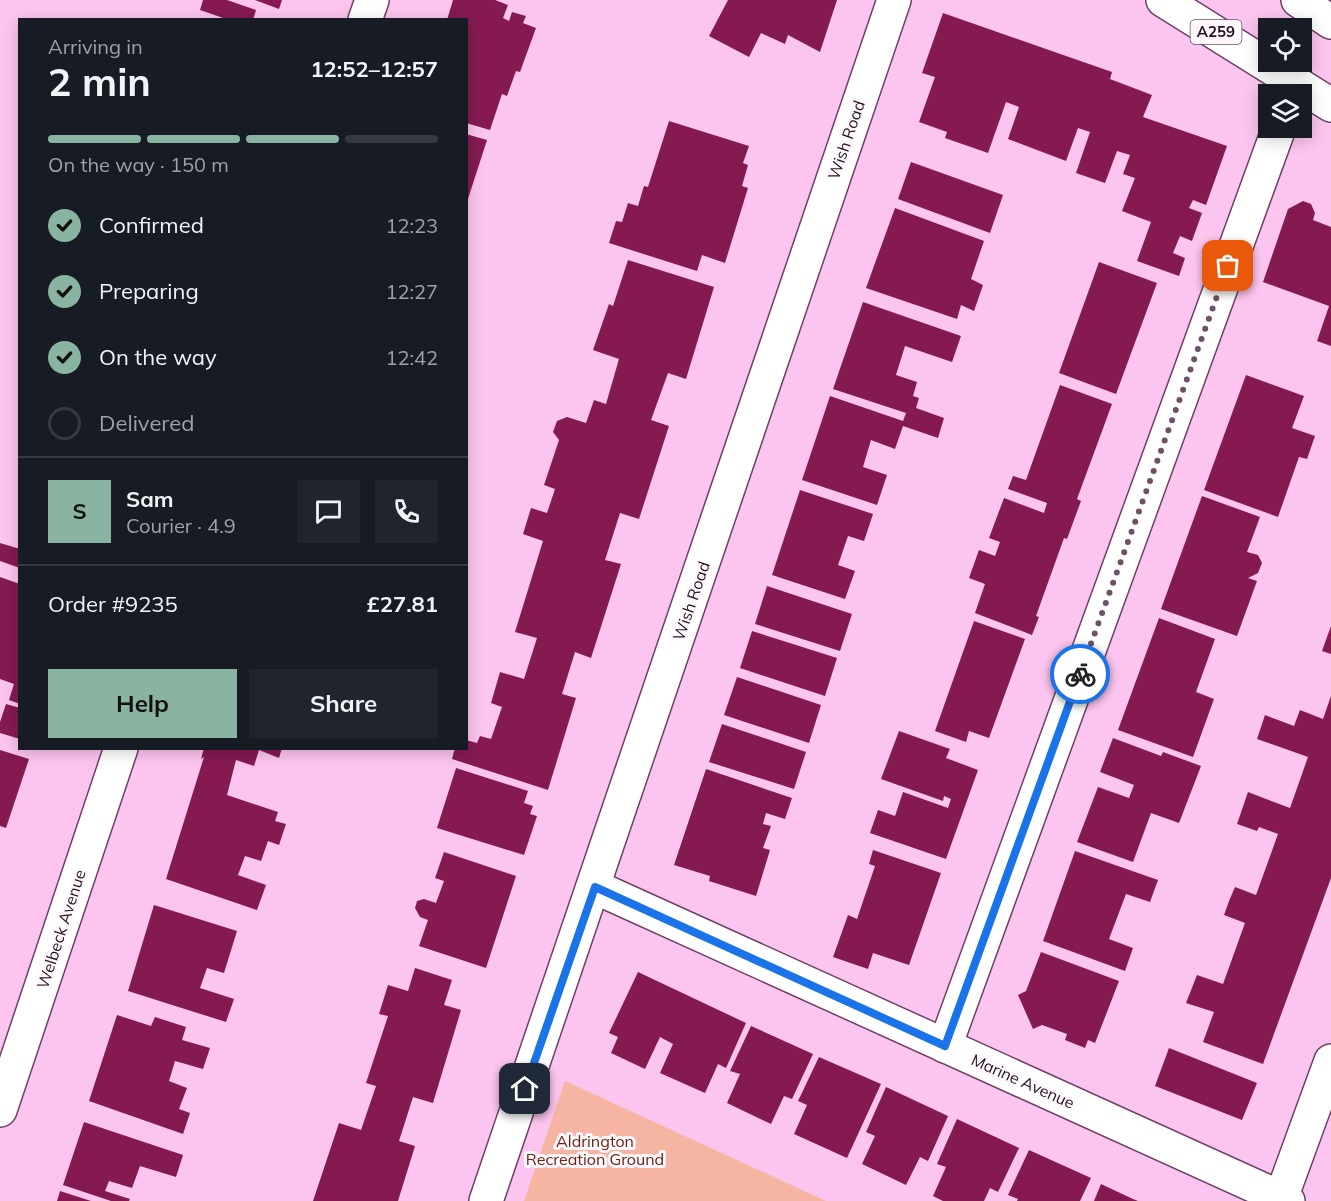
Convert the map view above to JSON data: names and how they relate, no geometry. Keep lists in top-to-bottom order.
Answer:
{
  "streets": {
    "street": [
      "A259",
      "Wish Road",
      "Welbeck Avenue",
      "Marine Avenue"
    ]
  },
  "crossings": [
    ["Wish Road", "Marine Avenue"]
  ],
  "parks": ["Aldrington Recreation Ground"],
  "page": {
    "heading": ["2 min", "Arriving in", "12:52–12:57"],
    "panel": [
      "Sam",
      "Courier · 4.9",
      "Order #9235",
      "£27.81"
    ],
    "bar": "On the way · 150 m",
    "list": [
      ["Confirmed", "12:23"],
      ["Preparing", "12:27"],
      ["On the way", "12:42"],
      "Delivered"
    ],
    "round": "S",
    "buttons": ["Help", "Share"]
  }
}
